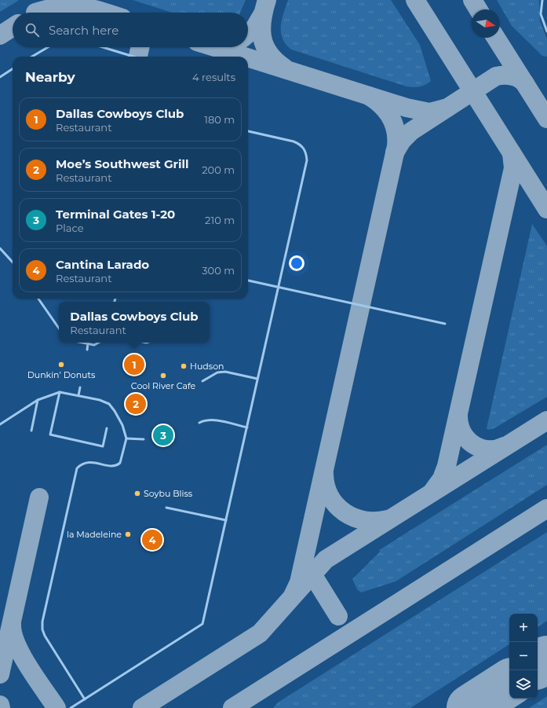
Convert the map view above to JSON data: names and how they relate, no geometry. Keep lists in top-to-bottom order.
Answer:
{
  "places": [
    "Dunkin’ Donuts",
    "Hudson",
    "Cool River Cafe",
    "Soybu Bliss",
    "la Madeleine"
  ],
  "north": "right",
  "page": {
    "search": "Search here",
    "heading": ["Nearby", "4 results"],
    "list": [
      {
        "mark": "1",
        "name": "Dallas Cowboys Club",
        "note": "Restaurant",
        "value": "180 m"
      },
      {
        "mark": "2",
        "name": "Moe’s Southwest Grill",
        "note": "Restaurant",
        "value": "200 m"
      },
      {
        "mark": "3",
        "name": "Terminal Gates 1-20",
        "note": "Place",
        "value": "210 m"
      },
      {
        "mark": "4",
        "name": "Cantina Larado",
        "note": "Restaurant",
        "value": "300 m"
      }
    ],
    "popup": ["Dallas Cowboys Club", "Restaurant"],
    "pins": [
      "1",
      "2",
      "3",
      "4"
    ],
    "map_buttons": ["+", "−"]
  }
}
